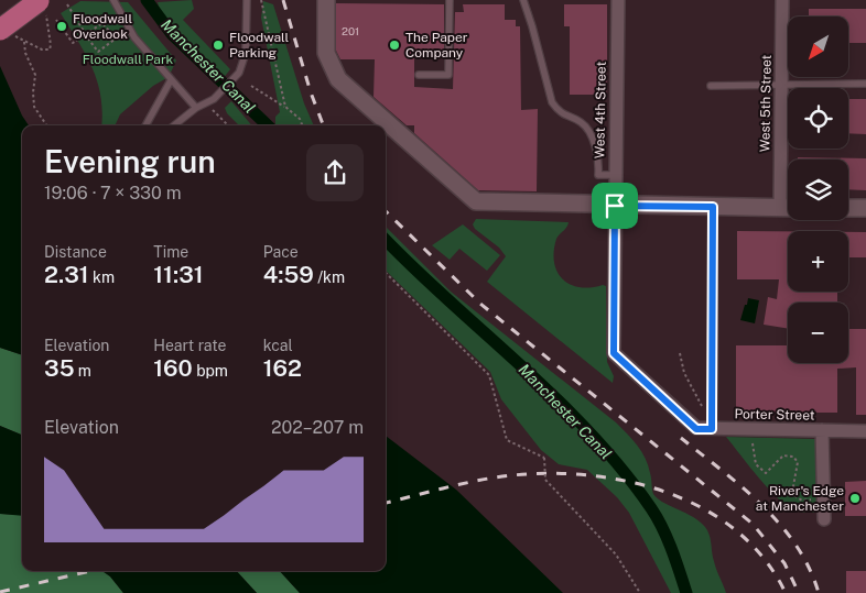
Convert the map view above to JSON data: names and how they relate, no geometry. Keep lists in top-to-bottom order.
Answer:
{
  "streets": {
    "street": ["West 5th Street", "West 4th Street", "Porter Street"]
  },
  "crossings": [
    ["West 4th Street", "Porter Street"]
  ],
  "water": ["Manchester Canal"],
  "parks": ["Floodwall Park"],
  "places": [
    "Floodwall Overlook",
    "Floodwall Parking",
    "The Paper Company",
    "River's Edge at Manchester"
  ],
  "house_numbers": ["201"],
  "north": "bottom left",
  "page": {
    "map_buttons": ["+", "−"],
    "heading": ["Evening run", "19:06 · 7 × 330 m"],
    "stats": [
      ["Distance", "2.31 km"],
      ["Time", "11:31"],
      ["Pace", "4:59 /km"],
      ["Elevation", "35 m"],
      ["Heart rate", "160 bpm"],
      ["kcal", "162"]
    ],
    "chart": ["Elevation", "202–207 m"]
  }
}
